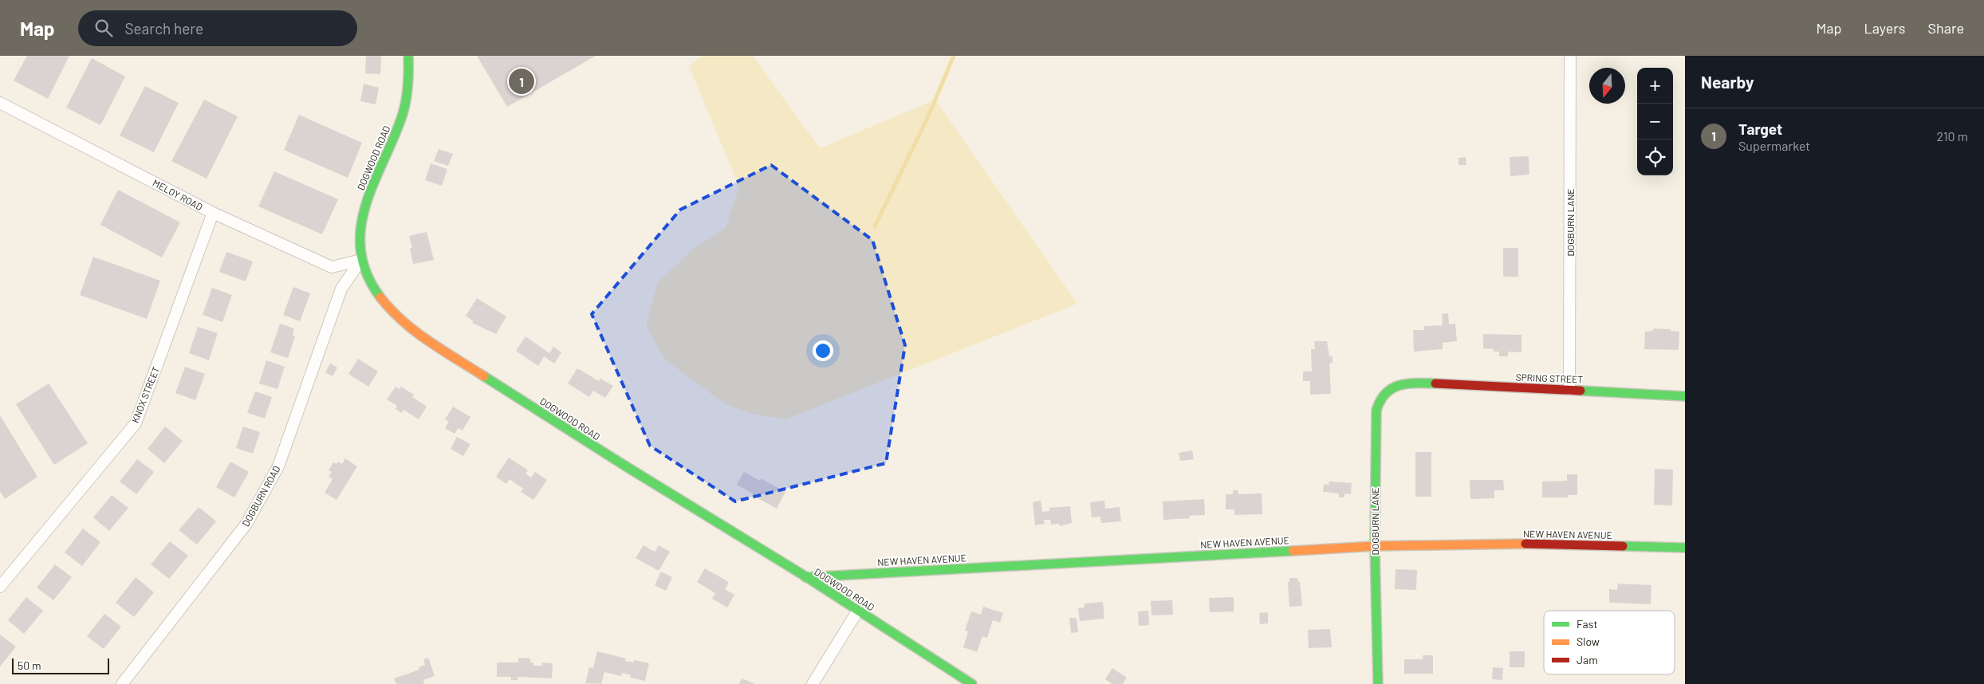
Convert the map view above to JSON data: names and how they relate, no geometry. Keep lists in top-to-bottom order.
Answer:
{
  "streets": {
    "street": [
      "DOGWOOD ROAD",
      "MELOY ROAD",
      "DOGBURN LANE",
      "SPRING STREET",
      "KNOX STREET",
      "DOGBURN ROAD",
      "NEW HAVEN AVENUE"
    ]
  },
  "crossings": [
    ["DOGWOOD ROAD", "MELOY ROAD"],
    ["DOGWOOD ROAD", "DOGBURN ROAD"],
    ["DOGWOOD ROAD", "NEW HAVEN AVENUE"],
    ["MELOY ROAD", "KNOX STREET"],
    ["MELOY ROAD", "DOGBURN ROAD"],
    ["DOGBURN LANE", "SPRING STREET"],
    ["DOGBURN LANE", "NEW HAVEN AVENUE"]
  ],
  "legend": ["Fast", "Slow", "Jam"],
  "scale_bar": "50 m",
  "north": "bottom",
  "page": {
    "header": "Map",
    "search": "Search here",
    "nav": ["Map", "Layers", "Share"],
    "heading": "Nearby",
    "pins": "1",
    "map_buttons": ["+", "−"],
    "list": [
      {
        "mark": "1",
        "name": "Target",
        "note": "Supermarket",
        "value": "210 m"
      }
    ],
    "scale": "50 m"
  }
}
